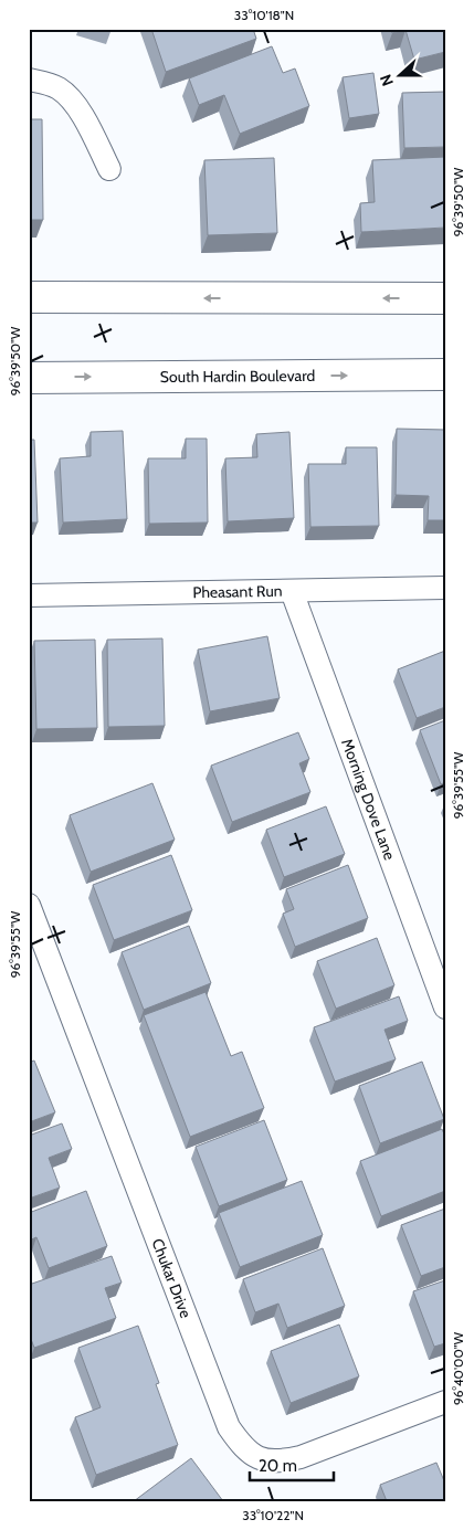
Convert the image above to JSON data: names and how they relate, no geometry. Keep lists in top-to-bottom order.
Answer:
{
  "streets": {
    "main road": ["South Hardin Boulevard"],
    "street": ["Pheasant Run", "Morning Dove Lane", "Chukar Drive"]
  },
  "crossings": [
    ["Pheasant Run", "Morning Dove Lane"]
  ],
  "scale_bar": "20 m",
  "north": "left",
  "coordinates": [
    "33°10'18\"N",
    "96°39'50\"W",
    "96°39'55\"W",
    "96°40'00\"W",
    "33°10'22\"N"
  ]
}
